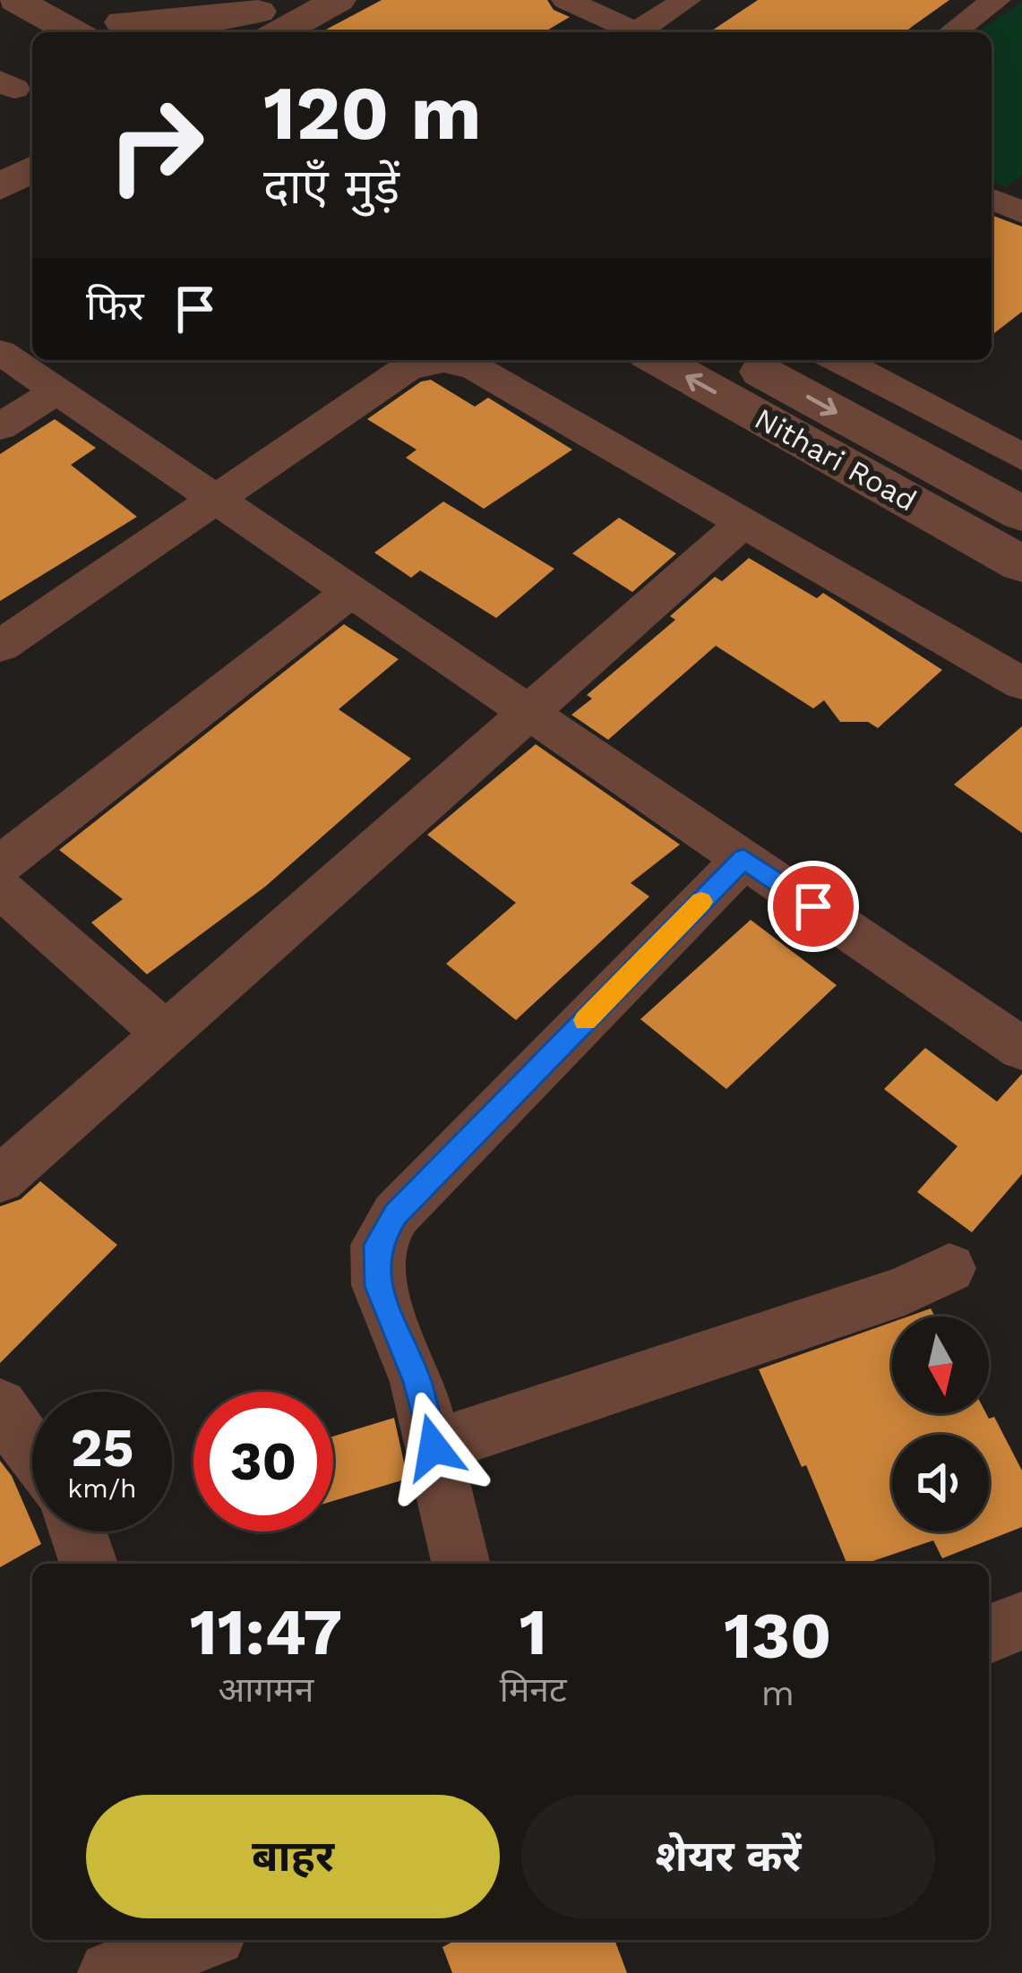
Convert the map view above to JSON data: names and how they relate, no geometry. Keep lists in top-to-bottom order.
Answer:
{
  "streets": {
    "street": ["Nithari Road"]
  },
  "north": "bottom",
  "page": {
    "turn": ["120 m", "दाएँ मुड़ें"],
    "then": "फिर",
    "speed": "25 km/h",
    "limit": "30",
    "eta": [
      "11:47",
      "आगमन",
      "1",
      "मिनट",
      "130",
      "m"
    ],
    "buttons": ["बाहर", "शेयर करें"]
  }
}
